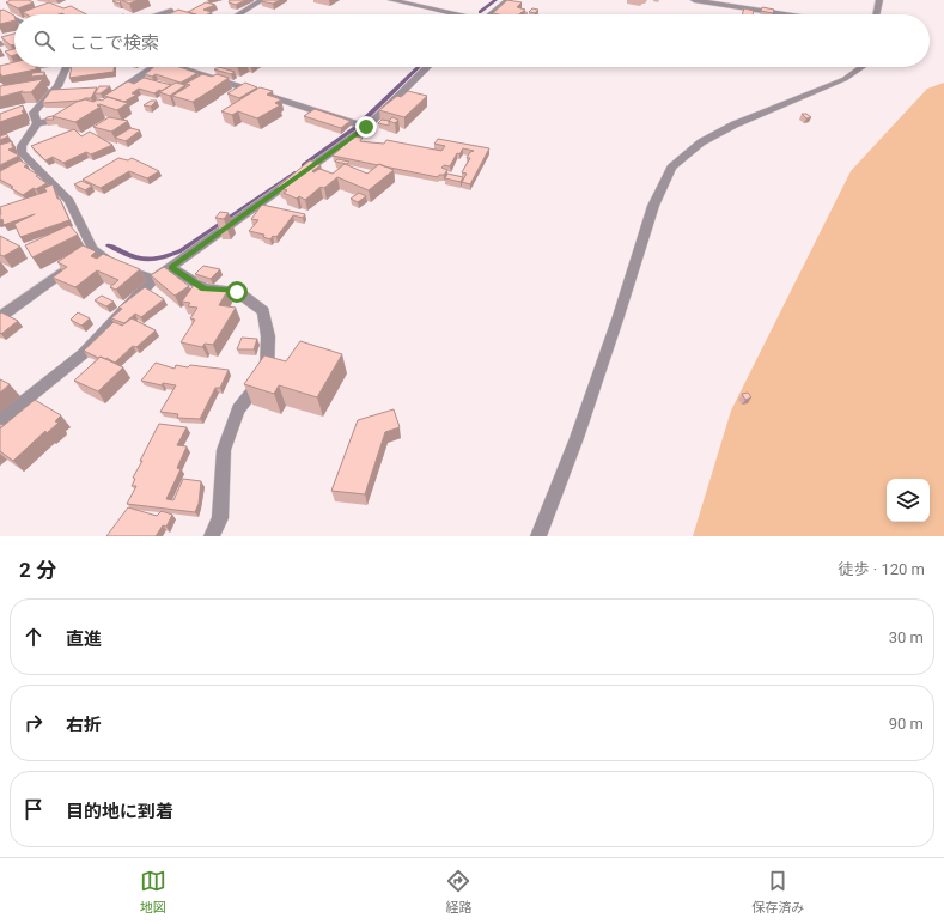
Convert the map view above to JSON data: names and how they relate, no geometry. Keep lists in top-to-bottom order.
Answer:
{
  "page": {
    "search": "ここで検索",
    "heading": ["2 分", "徒歩 · 120 m"],
    "list": [
      ["直進", "30 m"],
      ["右折", "90 m"],
      "目的地に到着"
    ],
    "nav": ["地図", "経路", "保存済み"]
  }
}
